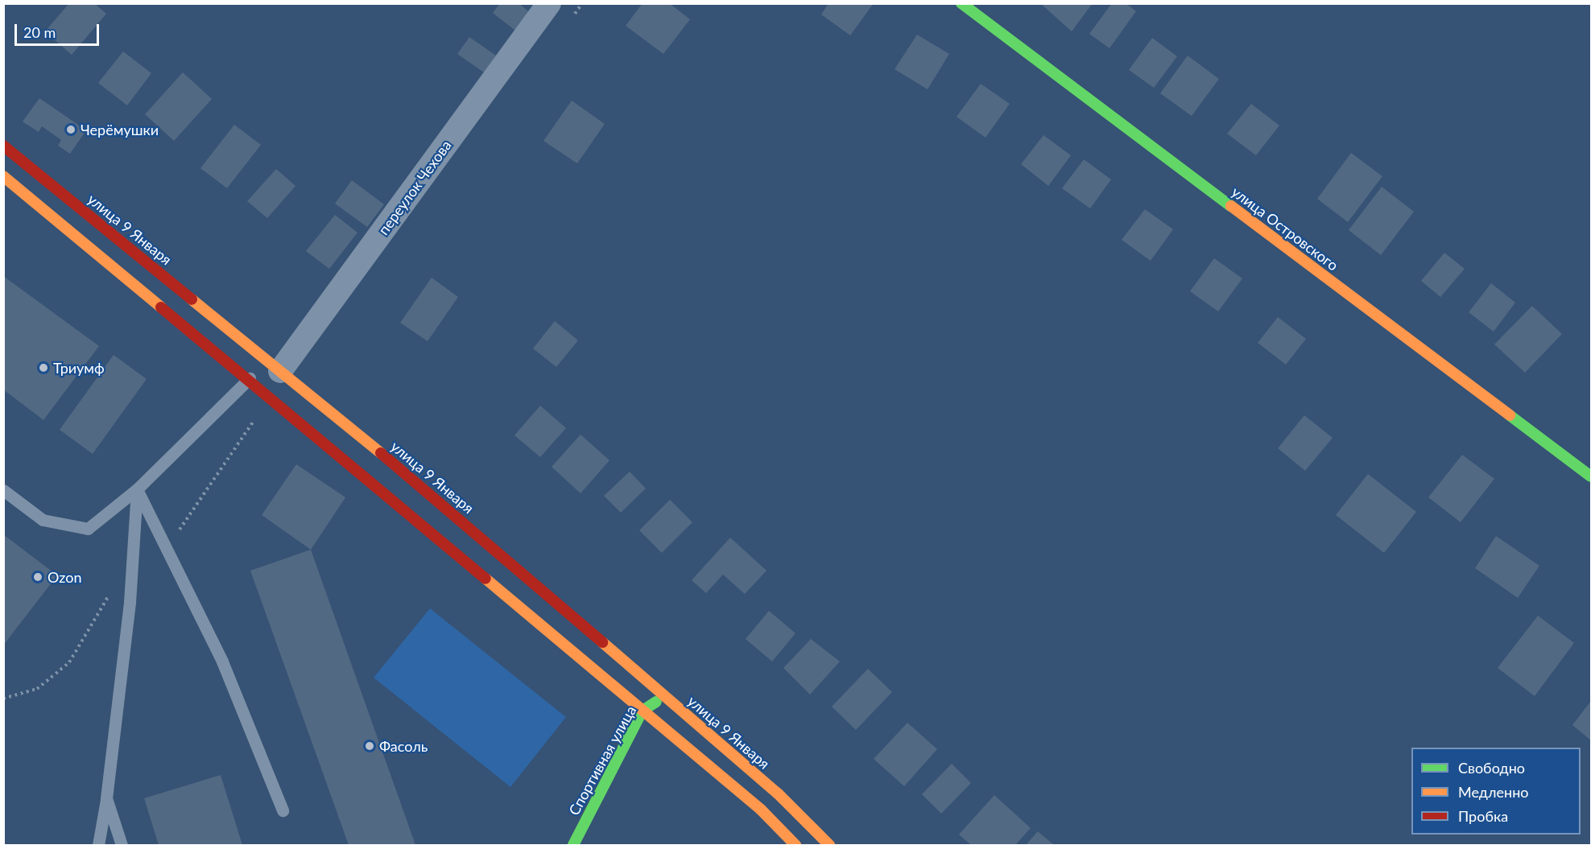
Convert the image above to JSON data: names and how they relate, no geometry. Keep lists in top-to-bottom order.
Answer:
{
  "streets": {
    "main road": ["улица Островского", "улица 9 Января", "Спортивная улица"],
    "street": ["переулок Чехова"]
  },
  "crossings": [
    ["переулок Чехова", "улица 9 Января"],
    ["улица 9 Января", "Спортивная улица"]
  ],
  "places": [
    "Черёмушки",
    "Триумф",
    "Ozon",
    "Фасоль"
  ],
  "legend": ["Свободно", "Медленно", "Пробка"],
  "scale_bar": "20 m"
}
